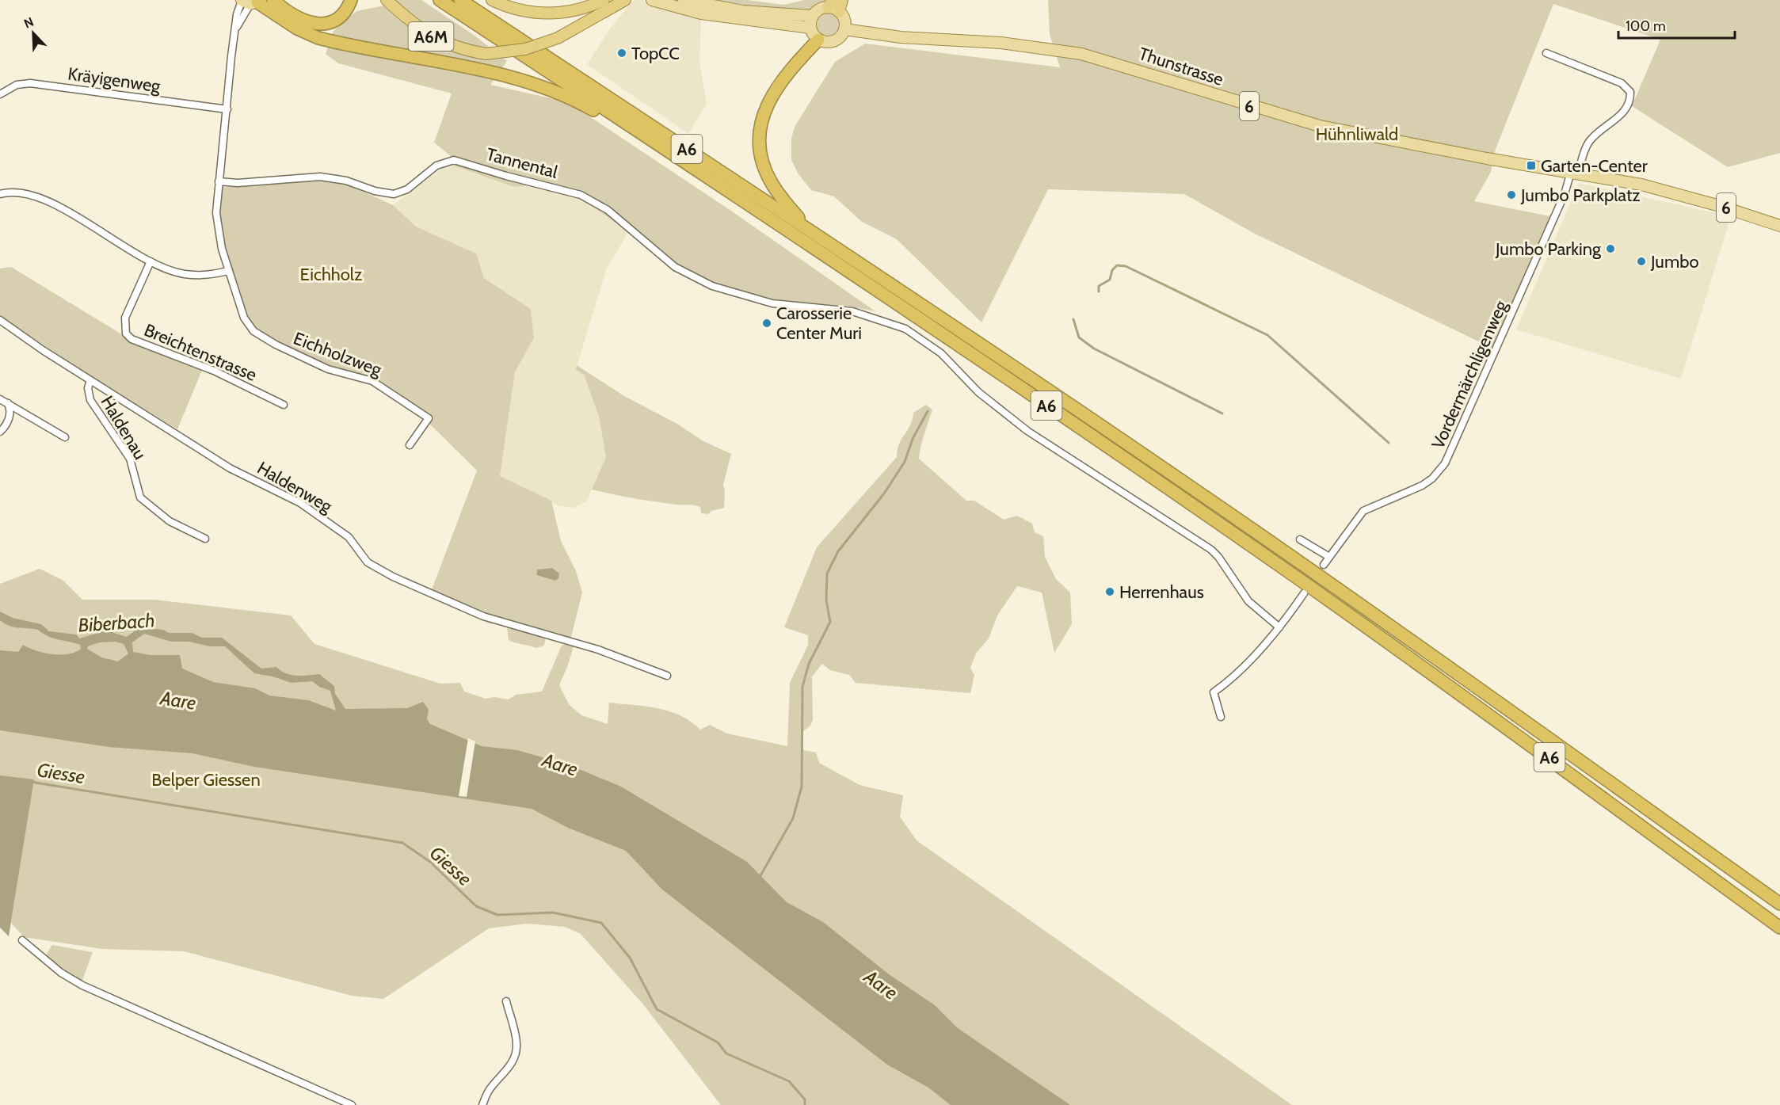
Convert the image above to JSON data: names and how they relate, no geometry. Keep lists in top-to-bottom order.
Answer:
{
  "streets": {
    "highway": ["A6M", "A6"],
    "main road": ["Thunstrasse", "6"],
    "street": [
      "Kräyigenweg",
      "Tannental",
      "Breichtenstrasse",
      "Eichholzweg",
      "Vordermärchligenweg",
      "Haldenau",
      "Haldenweg"
    ]
  },
  "crossings": [
    ["Thunstrasse", "Vordermärchligenweg"],
    ["Kräyigenweg", "Eichholzweg"],
    ["Tannental", "Eichholzweg"],
    ["Haldenau", "Haldenweg"]
  ],
  "water": ["Biberbach", "Aare", "Giesse"],
  "parks": ["Hühnliwald", "Eichholz", "Belper Giessen"],
  "places": {
    "other": [
      "TopCC",
      "Jumbo Parkplatz",
      "Jumbo Parking",
      "Jumbo",
      "Carosserie Center Muri",
      "Herrenhaus"
    ],
    "transit": ["Garten-Center"]
  },
  "scale_bar": "100 m",
  "north": "top left"
}
